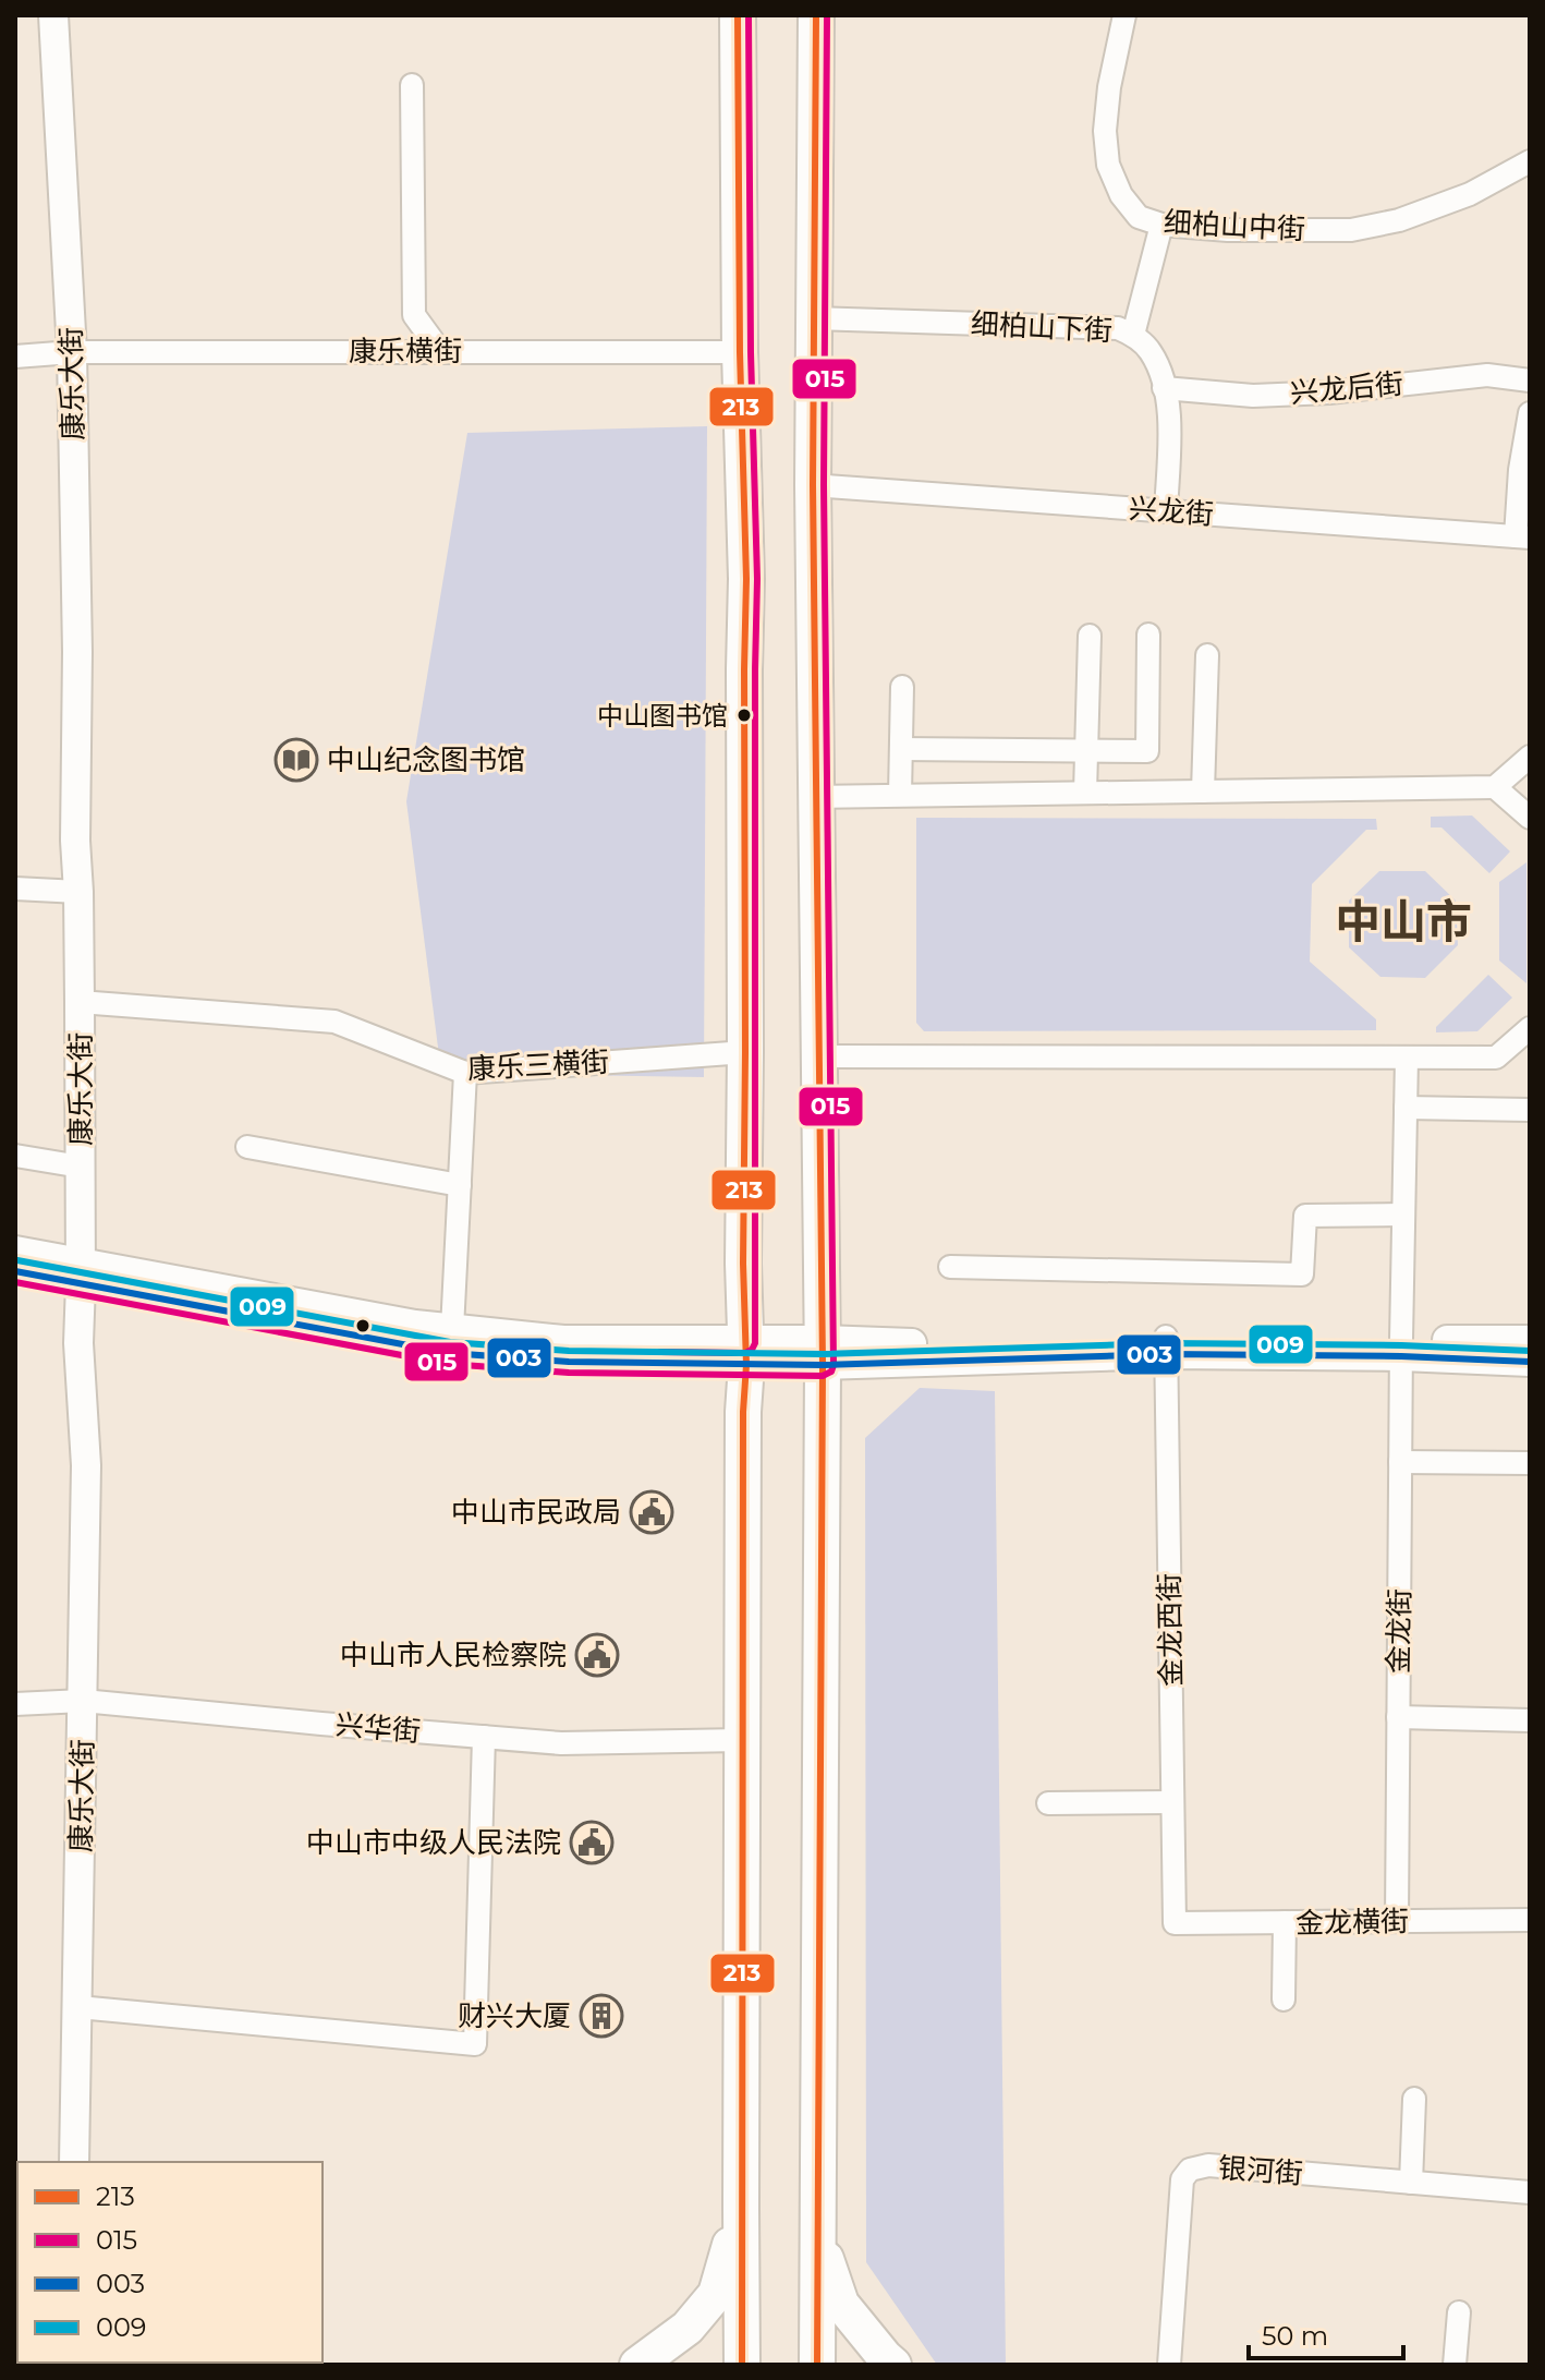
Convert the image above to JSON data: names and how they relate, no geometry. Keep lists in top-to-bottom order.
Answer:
{
  "streets": {
    "street": [
      "细柏山中街",
      "细柏山下街",
      "康乐横街",
      "康乐大街",
      "兴龙后街",
      "兴龙街",
      "康乐三横街",
      "金龙西街",
      "金龙街",
      "兴华街",
      "金龙横街",
      "银河街"
    ]
  },
  "crossings": [
    ["细柏山下街", "兴龙后街"],
    ["细柏山下街", "兴龙街"],
    ["康乐横街", "康乐大街"],
    ["康乐大街", "康乐三横街"],
    ["康乐大街", "兴华街"],
    ["金龙西街", "金龙横街"],
    ["金龙街", "金龙横街"]
  ],
  "districts": ["中山市"],
  "places": {
    "other": ["中山图书馆"],
    "library": ["中山纪念图书馆"],
    "public building": ["中山市民政局", "中山市人民检察院", "中山市中级人民法院"],
    "building": ["财兴大厦"]
  },
  "lines": [
    "transit line 213",
    "transit line 015",
    "transit line 009",
    "transit line 003"
  ],
  "legend": [
    "213",
    "015",
    "003",
    "009"
  ],
  "scale_bar": "50 m"
}
